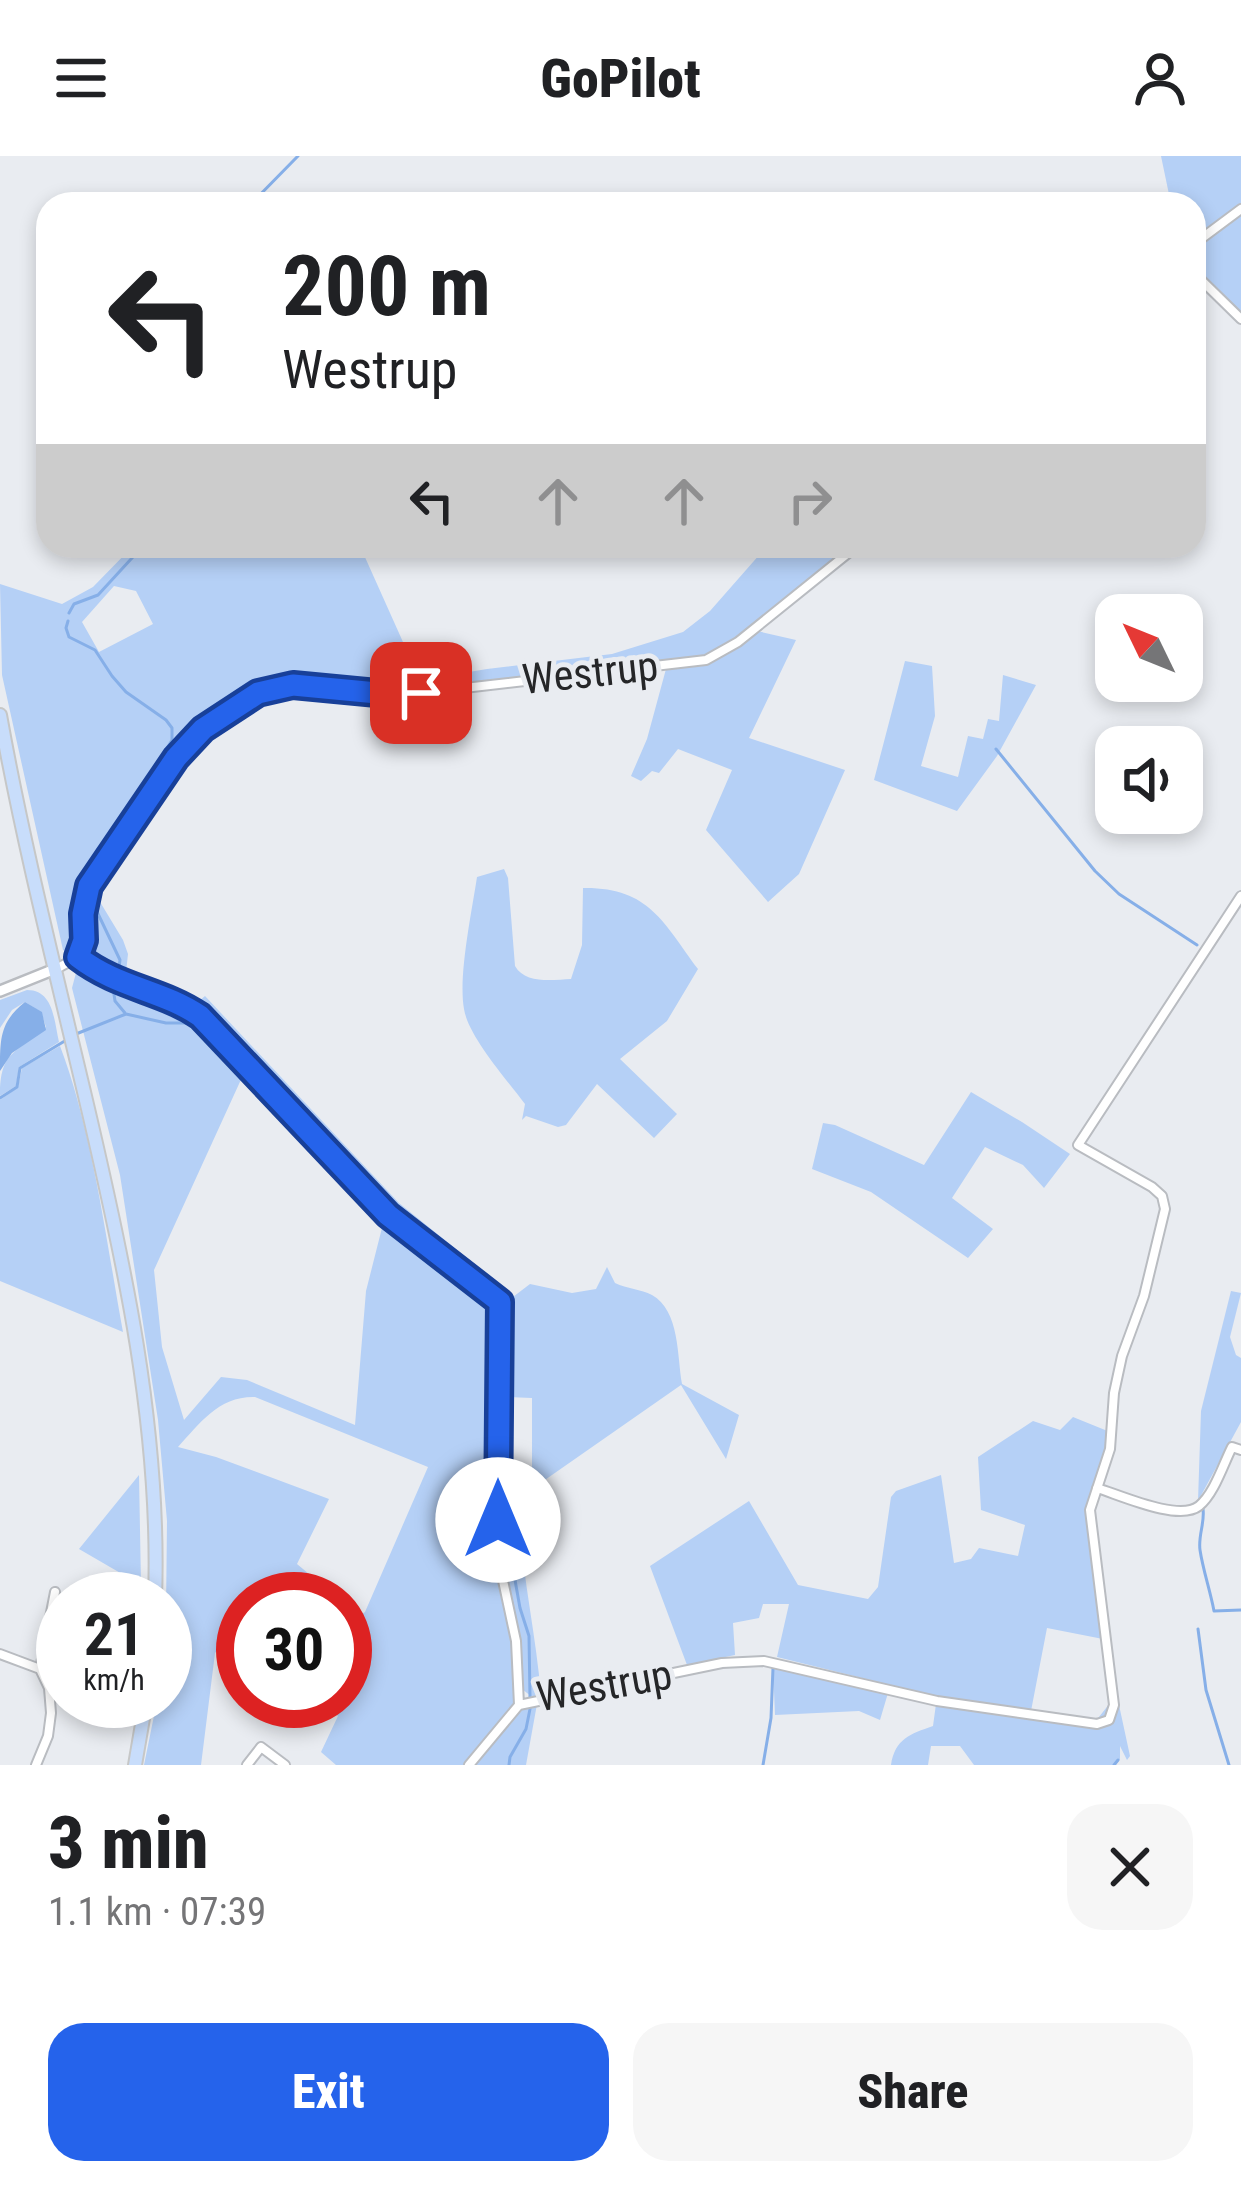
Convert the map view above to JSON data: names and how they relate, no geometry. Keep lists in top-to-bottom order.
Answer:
{
  "streets": {
    "street": ["Westrup"]
  },
  "north": "top left",
  "page": {
    "header": "GoPilot",
    "turn": ["200 m", "Westrup"],
    "speed": "21 km/h",
    "limit": "30",
    "heading": ["3 min", "1.1 km · 07:39"],
    "buttons": ["Exit", "Share"]
  }
}
